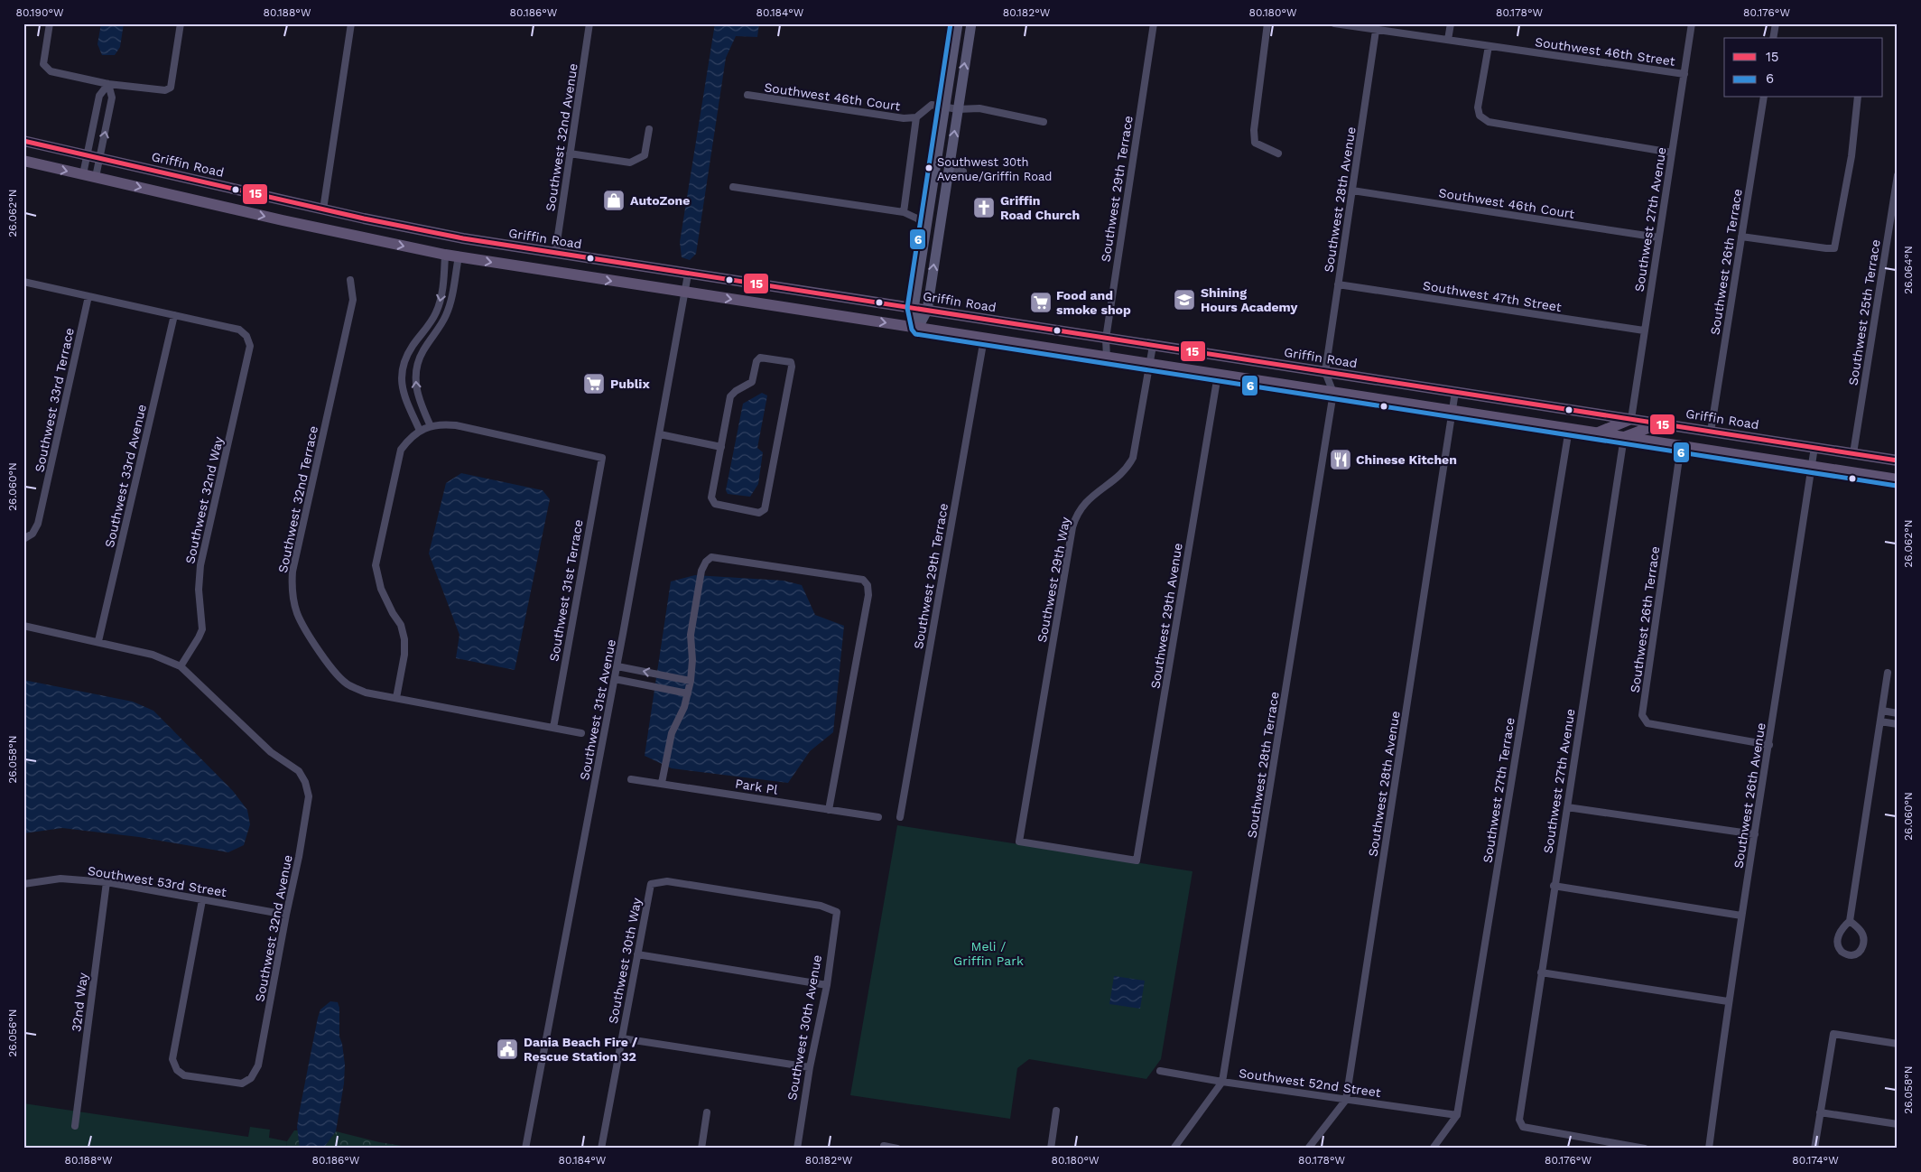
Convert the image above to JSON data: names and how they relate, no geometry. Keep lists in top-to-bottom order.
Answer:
{
  "streets": {
    "main road": ["Griffin Road"],
    "street": [
      "Southwest 46th Street",
      "Southwest 46th Court",
      "Southwest 32nd Avenue",
      "Southwest 29th Terrace",
      "Southwest 28th Avenue",
      "Southwest 27th Avenue",
      "Southwest 26th Terrace",
      "Southwest 47th Street",
      "Southwest 25th Terrace",
      "Southwest 33rd Terrace",
      "Southwest 33rd Avenue",
      "Southwest 32nd Terrace",
      "Southwest 32nd Way",
      "Southwest 29th Way",
      "Southwest 31st Terrace",
      "Southwest 29th Avenue",
      "Southwest 31st Avenue",
      "Southwest 28th Terrace",
      "Park Pl",
      "Southwest 27th Terrace",
      "Southwest 26th Avenue",
      "Southwest 53rd Street",
      "Southwest 30th Way",
      "32nd Way",
      "Southwest 30th Avenue",
      "Southwest 52nd Street"
    ]
  },
  "crossings": [
    ["Southwest 46th Street", "Southwest 28th Avenue"],
    ["Southwest 46th Street", "Southwest 27th Avenue"],
    ["Southwest 46th Court", "Southwest 28th Avenue"],
    ["Southwest 46th Court", "Southwest 27th Avenue"],
    ["Southwest 32nd Avenue", "Griffin Road"],
    ["Southwest 32nd Avenue", "Southwest 32nd Way"],
    ["Southwest 32nd Avenue", "Southwest 53rd Street"],
    ["Griffin Road", "Southwest 29th Terrace"],
    ["Griffin Road", "Southwest 28th Avenue"],
    ["Griffin Road", "Southwest 27th Avenue"],
    ["Griffin Road", "Southwest 26th Terrace"],
    ["Griffin Road", "Southwest 25th Terrace"],
    ["Griffin Road", "Southwest 29th Way"],
    ["Griffin Road", "Southwest 31st Avenue"],
    ["Griffin Road", "Southwest 26th Avenue"],
    ["Southwest 28th Avenue", "Southwest 47th Street"],
    ["Southwest 28th Avenue", "Southwest 52nd Street"],
    ["Southwest 27th Avenue", "Southwest 47th Street"],
    ["Southwest 26th Terrace", "Southwest 26th Avenue"],
    ["Southwest 33rd Avenue", "Southwest 32nd Way"],
    ["Southwest 32nd Terrace", "Southwest 31st Terrace"],
    ["Southwest 29th Way", "Southwest 29th Avenue"],
    ["Southwest 28th Terrace", "Southwest 52nd Street"],
    ["Southwest 27th Terrace", "Southwest 52nd Street"],
    ["Southwest 53rd Street", "32nd Way"],
    ["Southwest 30th Way", "Southwest 30th Avenue"]
  ],
  "parks": ["Meli / Griffin Park"],
  "places": {
    "other": ["Southwest 30th Avenue/Griffin Road"],
    "shop": ["AutoZone"],
    "church": ["Griffin Road Church"],
    "school or university": ["Shining Hours Academy"],
    "supermarket": ["Food and smoke shop", "Publix"],
    "restaurant": ["Chinese Kitchen"],
    "public building": ["Dania Beach Fire / Rescue Station 32"]
  },
  "lines": ["transit line 6", "transit line 15"],
  "legend": ["15", "6"],
  "coordinates": [
    "80.190°W",
    "80.188°W",
    "80.186°W",
    "80.184°W",
    "80.182°W",
    "80.180°W",
    "80.178°W",
    "80.176°W",
    "26.062°N",
    "26.064°N",
    "26.060°N",
    "26.058°N",
    "26.056°N",
    "80.174°W"
  ]
}
